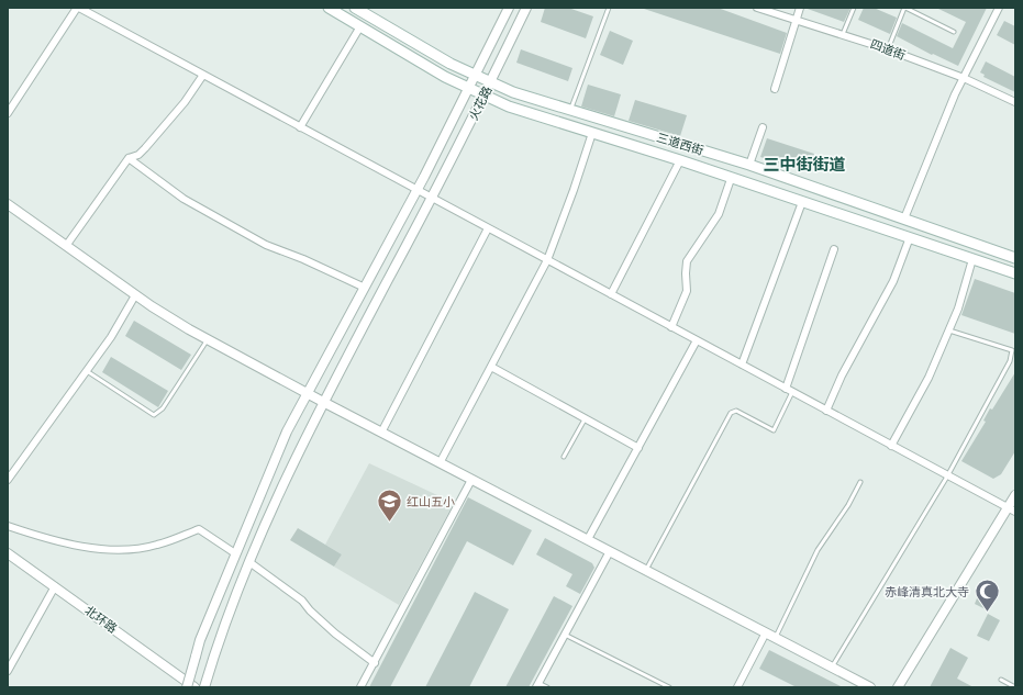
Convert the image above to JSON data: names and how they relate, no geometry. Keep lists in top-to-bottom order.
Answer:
{
  "streets": {
    "main road": ["三道西街"],
    "street": ["四道街", "火花路", "北环路"]
  },
  "crossings": [
    ["火花路", "三道西街"]
  ],
  "districts": ["三中街街道"],
  "places": {
    "school or university": ["红山五小"],
    "mosque": ["赤峰清真北大寺"]
  }
}
